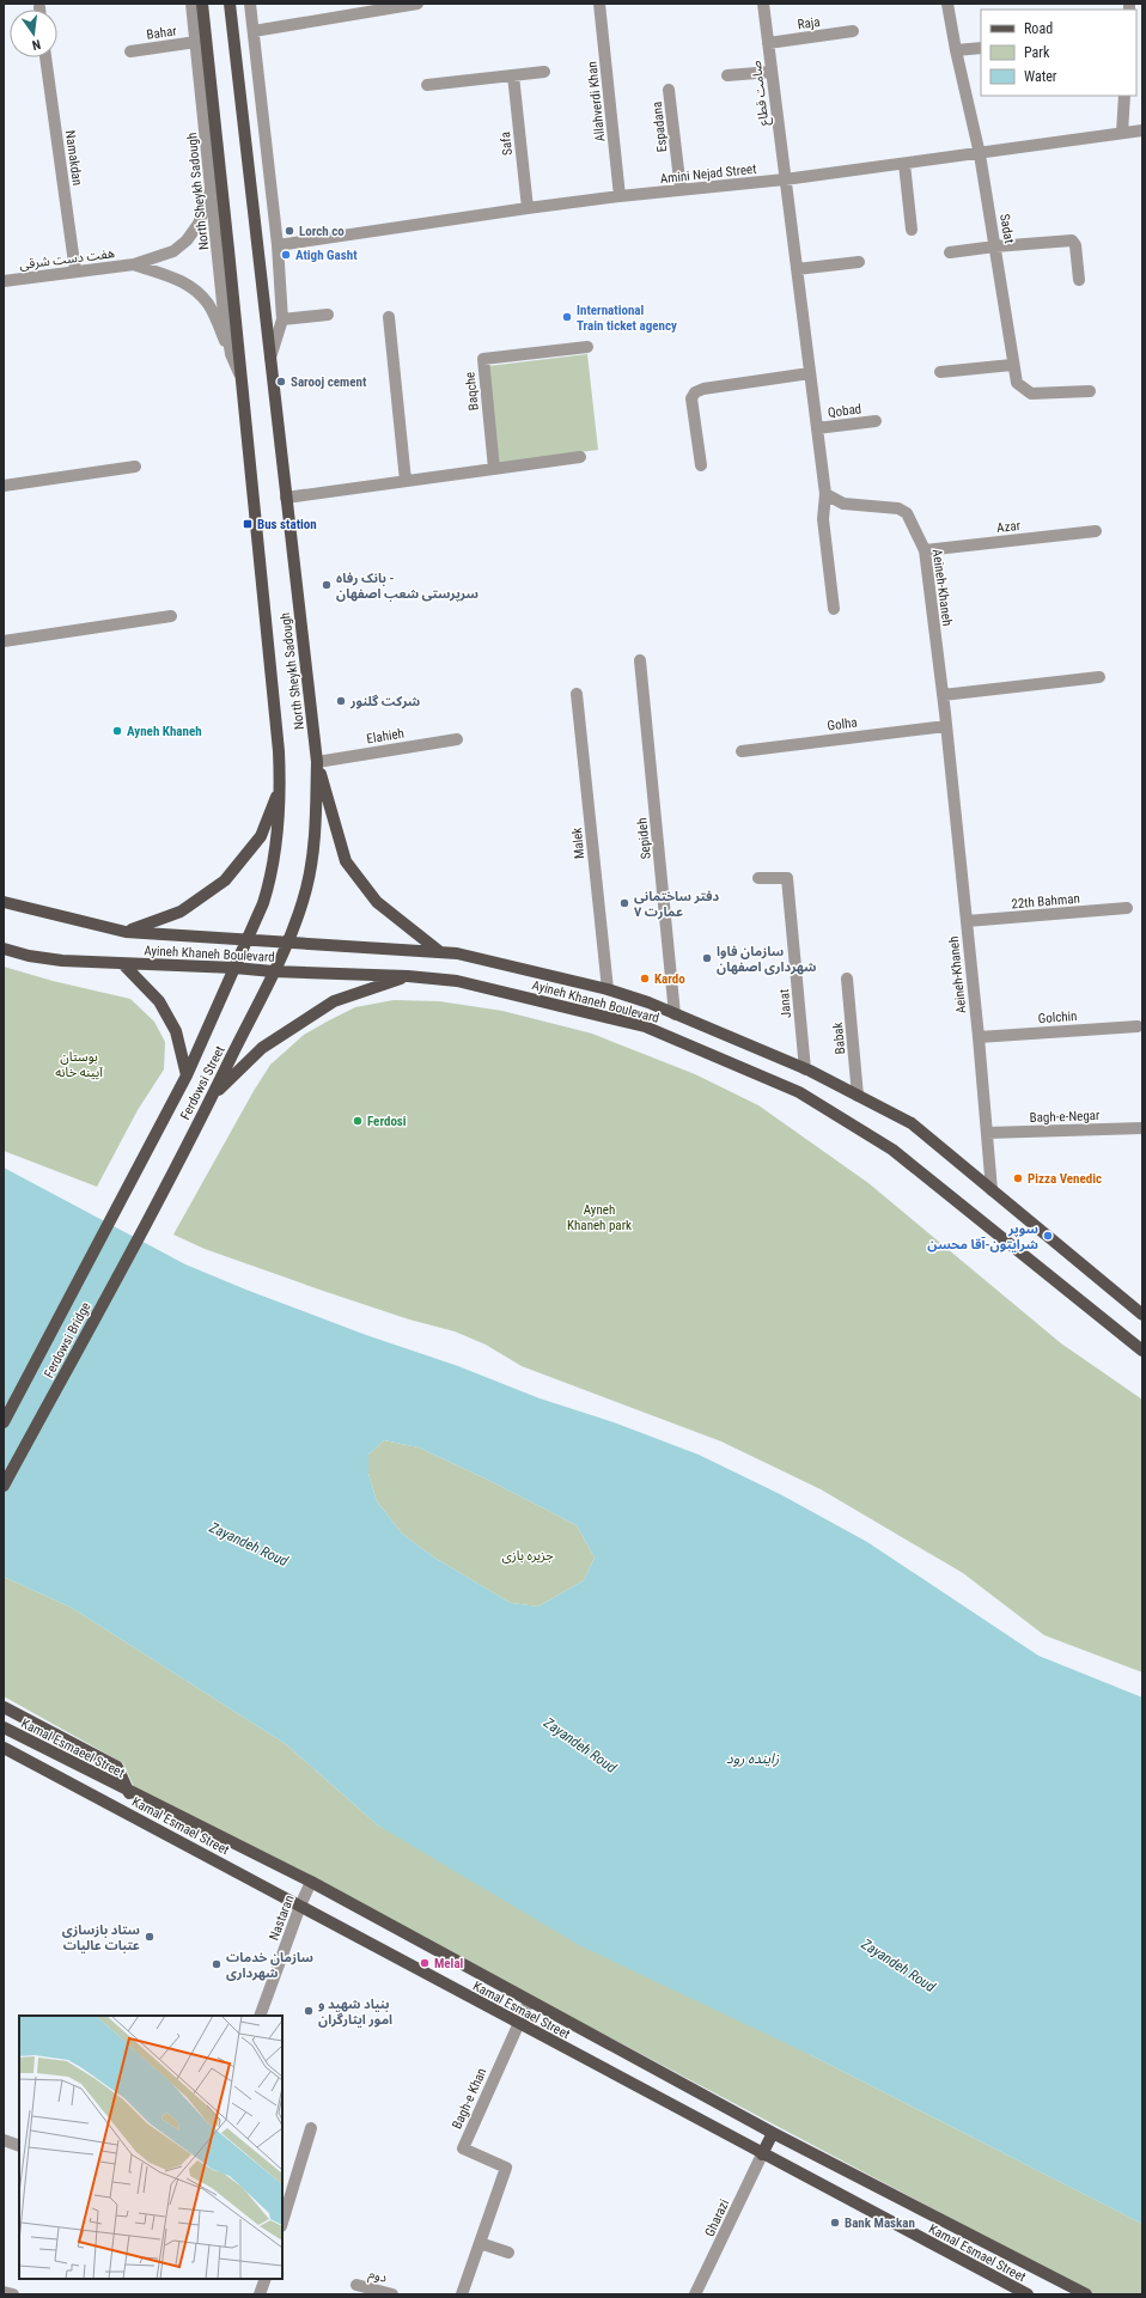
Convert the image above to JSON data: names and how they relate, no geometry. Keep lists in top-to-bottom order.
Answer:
{
  "streets": {
    "main road": [
      "North Sheykh Sadough",
      "Ayineh Khaneh Boulevard",
      "Ferdowsi Street",
      "Ferdowsi Bridge",
      "Kamal Esmaeel Street",
      "Kamal Esmael Street"
    ],
    "street": [
      "Raja",
      "Bahar",
      "صامت قطاع",
      "Allahverdi Khan",
      "Espadana",
      "Safa",
      "Namakdan",
      "Amini Nejad Street",
      "Sadat",
      "هفت دست شرقی",
      "Baqche",
      "Qobad",
      "Azar",
      "Aeineh-Khaneh",
      "Golha",
      "Elahieh",
      "Sepideh",
      "Malek",
      "22th Bahman",
      "Janat",
      "Golchin",
      "Babak",
      "Bagh-e-Negar",
      "Nastaran",
      "Bagh-e Khan",
      "Gharazi",
      "دوم"
    ]
  },
  "crossings": [
    ["Raja", "صامت قطاع"],
    ["Bahar", "North Sheykh Sadough"],
    ["صامت قطاع", "Amini Nejad Street"],
    ["Allahverdi Khan", "Amini Nejad Street"],
    ["Espadana", "Amini Nejad Street"],
    ["Safa", "Amini Nejad Street"],
    ["Namakdan", "هفت دست شرقی"],
    ["Amini Nejad Street", "North Sheykh Sadough"],
    ["Amini Nejad Street", "Sadat"],
    ["North Sheykh Sadough", "Elahieh"],
    ["North Sheykh Sadough", "Ayineh Khaneh Boulevard"],
    ["North Sheykh Sadough", "Ferdowsi Street"],
    ["Azar", "Aeineh-Khaneh"],
    ["Aeineh-Khaneh", "Golha"],
    ["Aeineh-Khaneh", "22th Bahman"],
    ["Aeineh-Khaneh", "Ayineh Khaneh Boulevard"],
    ["Aeineh-Khaneh", "Golchin"],
    ["Aeineh-Khaneh", "Bagh-e-Negar"],
    ["Sepideh", "Ayineh Khaneh Boulevard"],
    ["Malek", "Ayineh Khaneh Boulevard"],
    ["Ayineh Khaneh Boulevard", "Janat"],
    ["Ayineh Khaneh Boulevard", "Babak"],
    ["Ayineh Khaneh Boulevard", "Ferdowsi Street"],
    ["Ferdowsi Street", "Ferdowsi Bridge"],
    ["Kamal Esmaeel Street", "Kamal Esmael Street"],
    ["Kamal Esmael Street", "Nastaran"],
    ["Kamal Esmael Street", "Bagh-e Khan"],
    ["Kamal Esmael Street", "Gharazi"]
  ],
  "water": ["Zayandeh Roud", "زاینده رود"],
  "parks": ["بوستان آیینه خانه", "Ayneh Khaneh park", "جزیره بازی"],
  "places": {
    "other": [
      "Lorch co",
      "Atigh Gasht",
      "International Train ticket agency",
      "Sarooj cement",
      "بانک رفاه - سرپرستی شعب اصفهان",
      "شرکت گلنور",
      "Ayneh Khaneh",
      "دفتر ساختمانی عمارت ۷",
      "سازمان فاوا شهرداری اصفهان",
      "Kardo",
      "Ferdosi",
      "Pizza Venedic",
      "سوپر شرایتون-آقا محسن",
      "ستاد بازسازی عتبات عالیات",
      "Melal",
      "سازمان خدمات شهرداری",
      "بنیاد شهید و امور ایثارگران",
      "Bank Maskan"
    ],
    "transit": ["Bus station"]
  },
  "legend": ["Road", "Park", "Water"],
  "north": "bottom"
}
